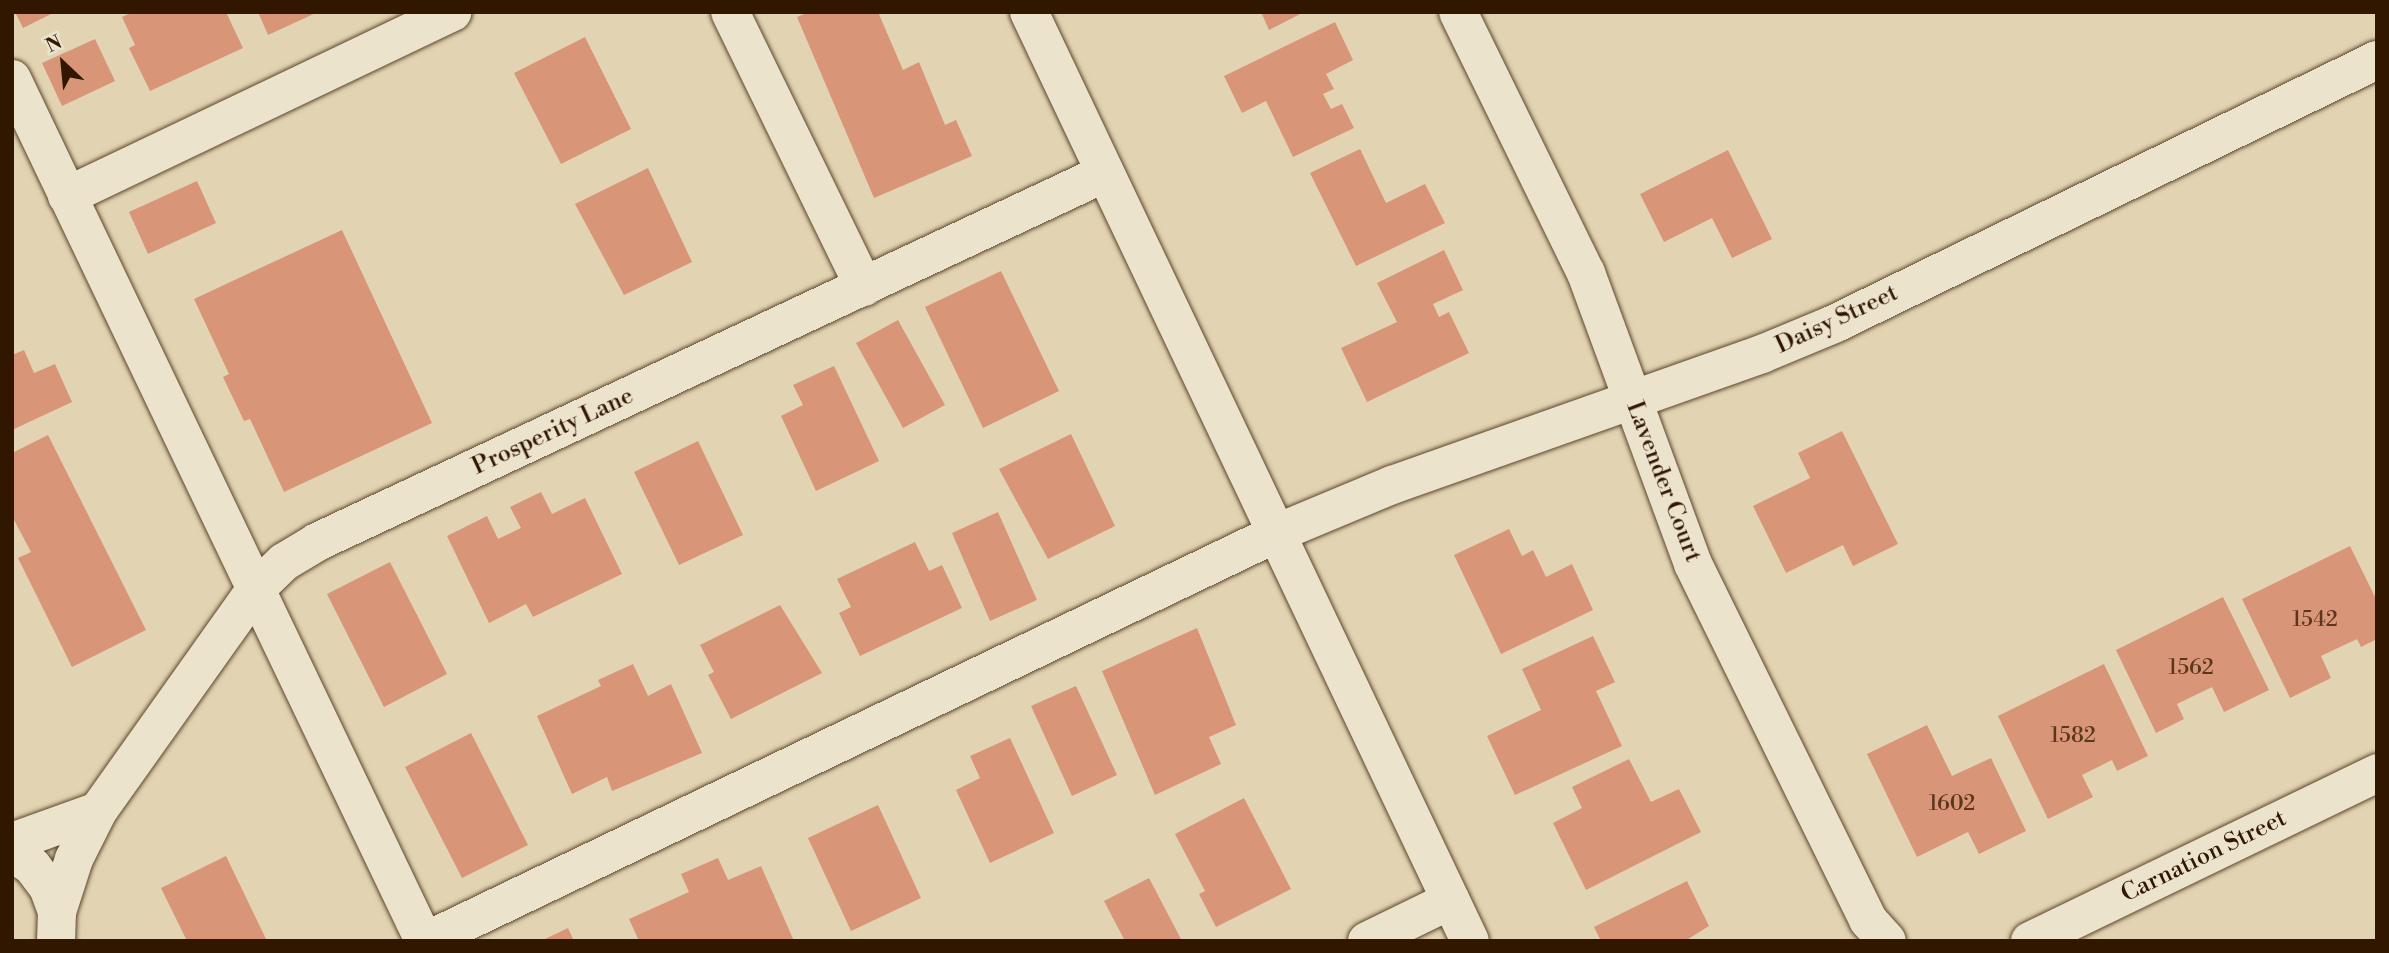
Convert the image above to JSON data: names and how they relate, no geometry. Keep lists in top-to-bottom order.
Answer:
{
  "streets": {
    "street": [
      "Daisy Street",
      "Prosperity Lane",
      "Lavender Court",
      "Carnation Street"
    ]
  },
  "crossings": [
    ["Daisy Street", "Lavender Court"]
  ],
  "house_numbers": [
    "1542",
    "1562",
    "1582",
    "1602"
  ],
  "north": "top left"
}
